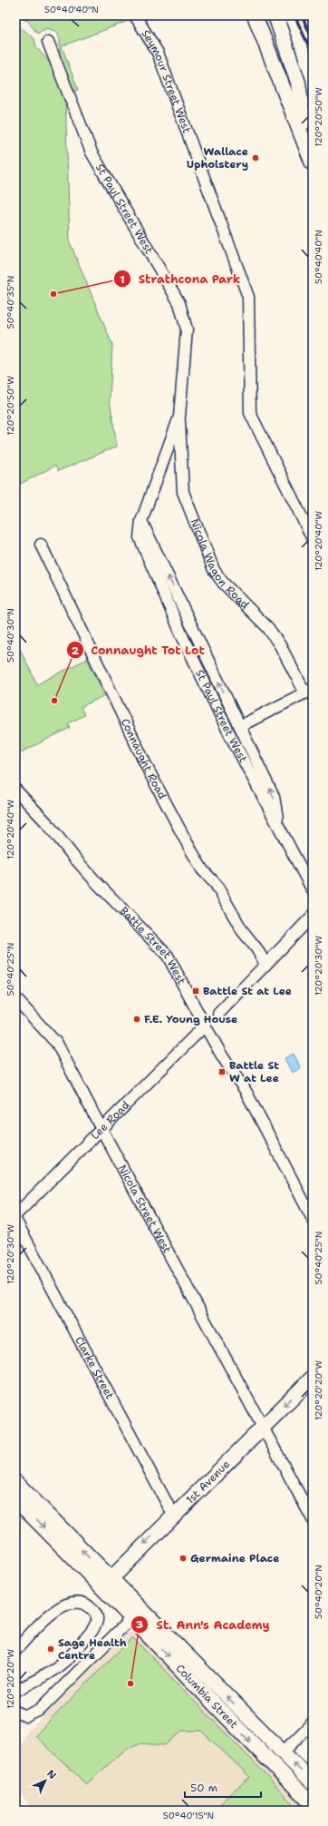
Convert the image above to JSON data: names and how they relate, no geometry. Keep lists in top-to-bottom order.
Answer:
{
  "streets": {
    "main road": ["1st Avenue", "Columbia Street"],
    "street": [
      "Seymour Street West",
      "St Paul Street West",
      "Nicola Wagon Road",
      "Connaught Road",
      "Battle Street West",
      "Lee Road",
      "Nicola Street West",
      "Clarke Street"
    ]
  },
  "crossings": [
    ["St Paul Street West", "Nicola Wagon Road"],
    ["Battle Street West", "Lee Road"],
    ["Lee Road", "Nicola Street West"],
    ["Nicola Street West", "1st Avenue"],
    ["Clarke Street", "1st Avenue"],
    ["1st Avenue", "Columbia Street"]
  ],
  "one_way": ["1st Avenue"],
  "places": {
    "other": [
      "Wallace Upholstery",
      "Strathcona Park",
      "Connaught Tot Lot",
      "F.E. Young House",
      "Germaine Place",
      "Sage Health Centre",
      "St. Ann's Academy"
    ],
    "transit": ["Battle St at Lee", "Battle St W at Lee"]
  },
  "scale_bar": "50 m",
  "north": "top right",
  "coordinates": [
    "50°40'40\"N",
    "120°20'50\"W",
    "50°40'35\"N",
    "120°20'40\"W",
    "50°40'30\"N",
    "120°20'30\"W",
    "50°40'25\"N",
    "120°20'20\"W",
    "50°40'20\"N",
    "50°40'15\"N"
  ]
}
